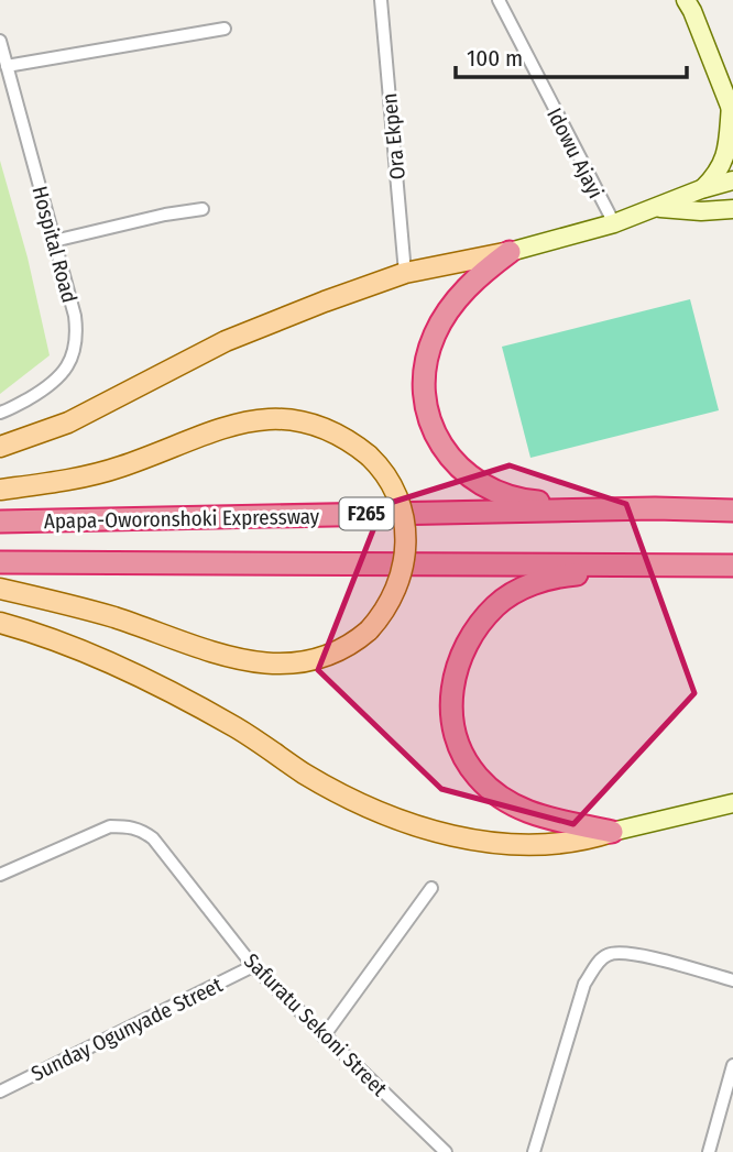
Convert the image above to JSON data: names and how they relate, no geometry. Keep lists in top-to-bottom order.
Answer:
{
  "streets": {
    "highway": ["F265", "Apapa-Oworonshoki Expressway"],
    "street": [
      "Ora Ekpen",
      "Idowu Ajayi",
      "Hospital Road",
      "Safuratu Sekoni Street",
      "Sunday Ogunyade Street"
    ]
  },
  "crossings": [
    ["Safuratu Sekoni Street", "Sunday Ogunyade Street"]
  ],
  "scale_bar": "100 m"
}
